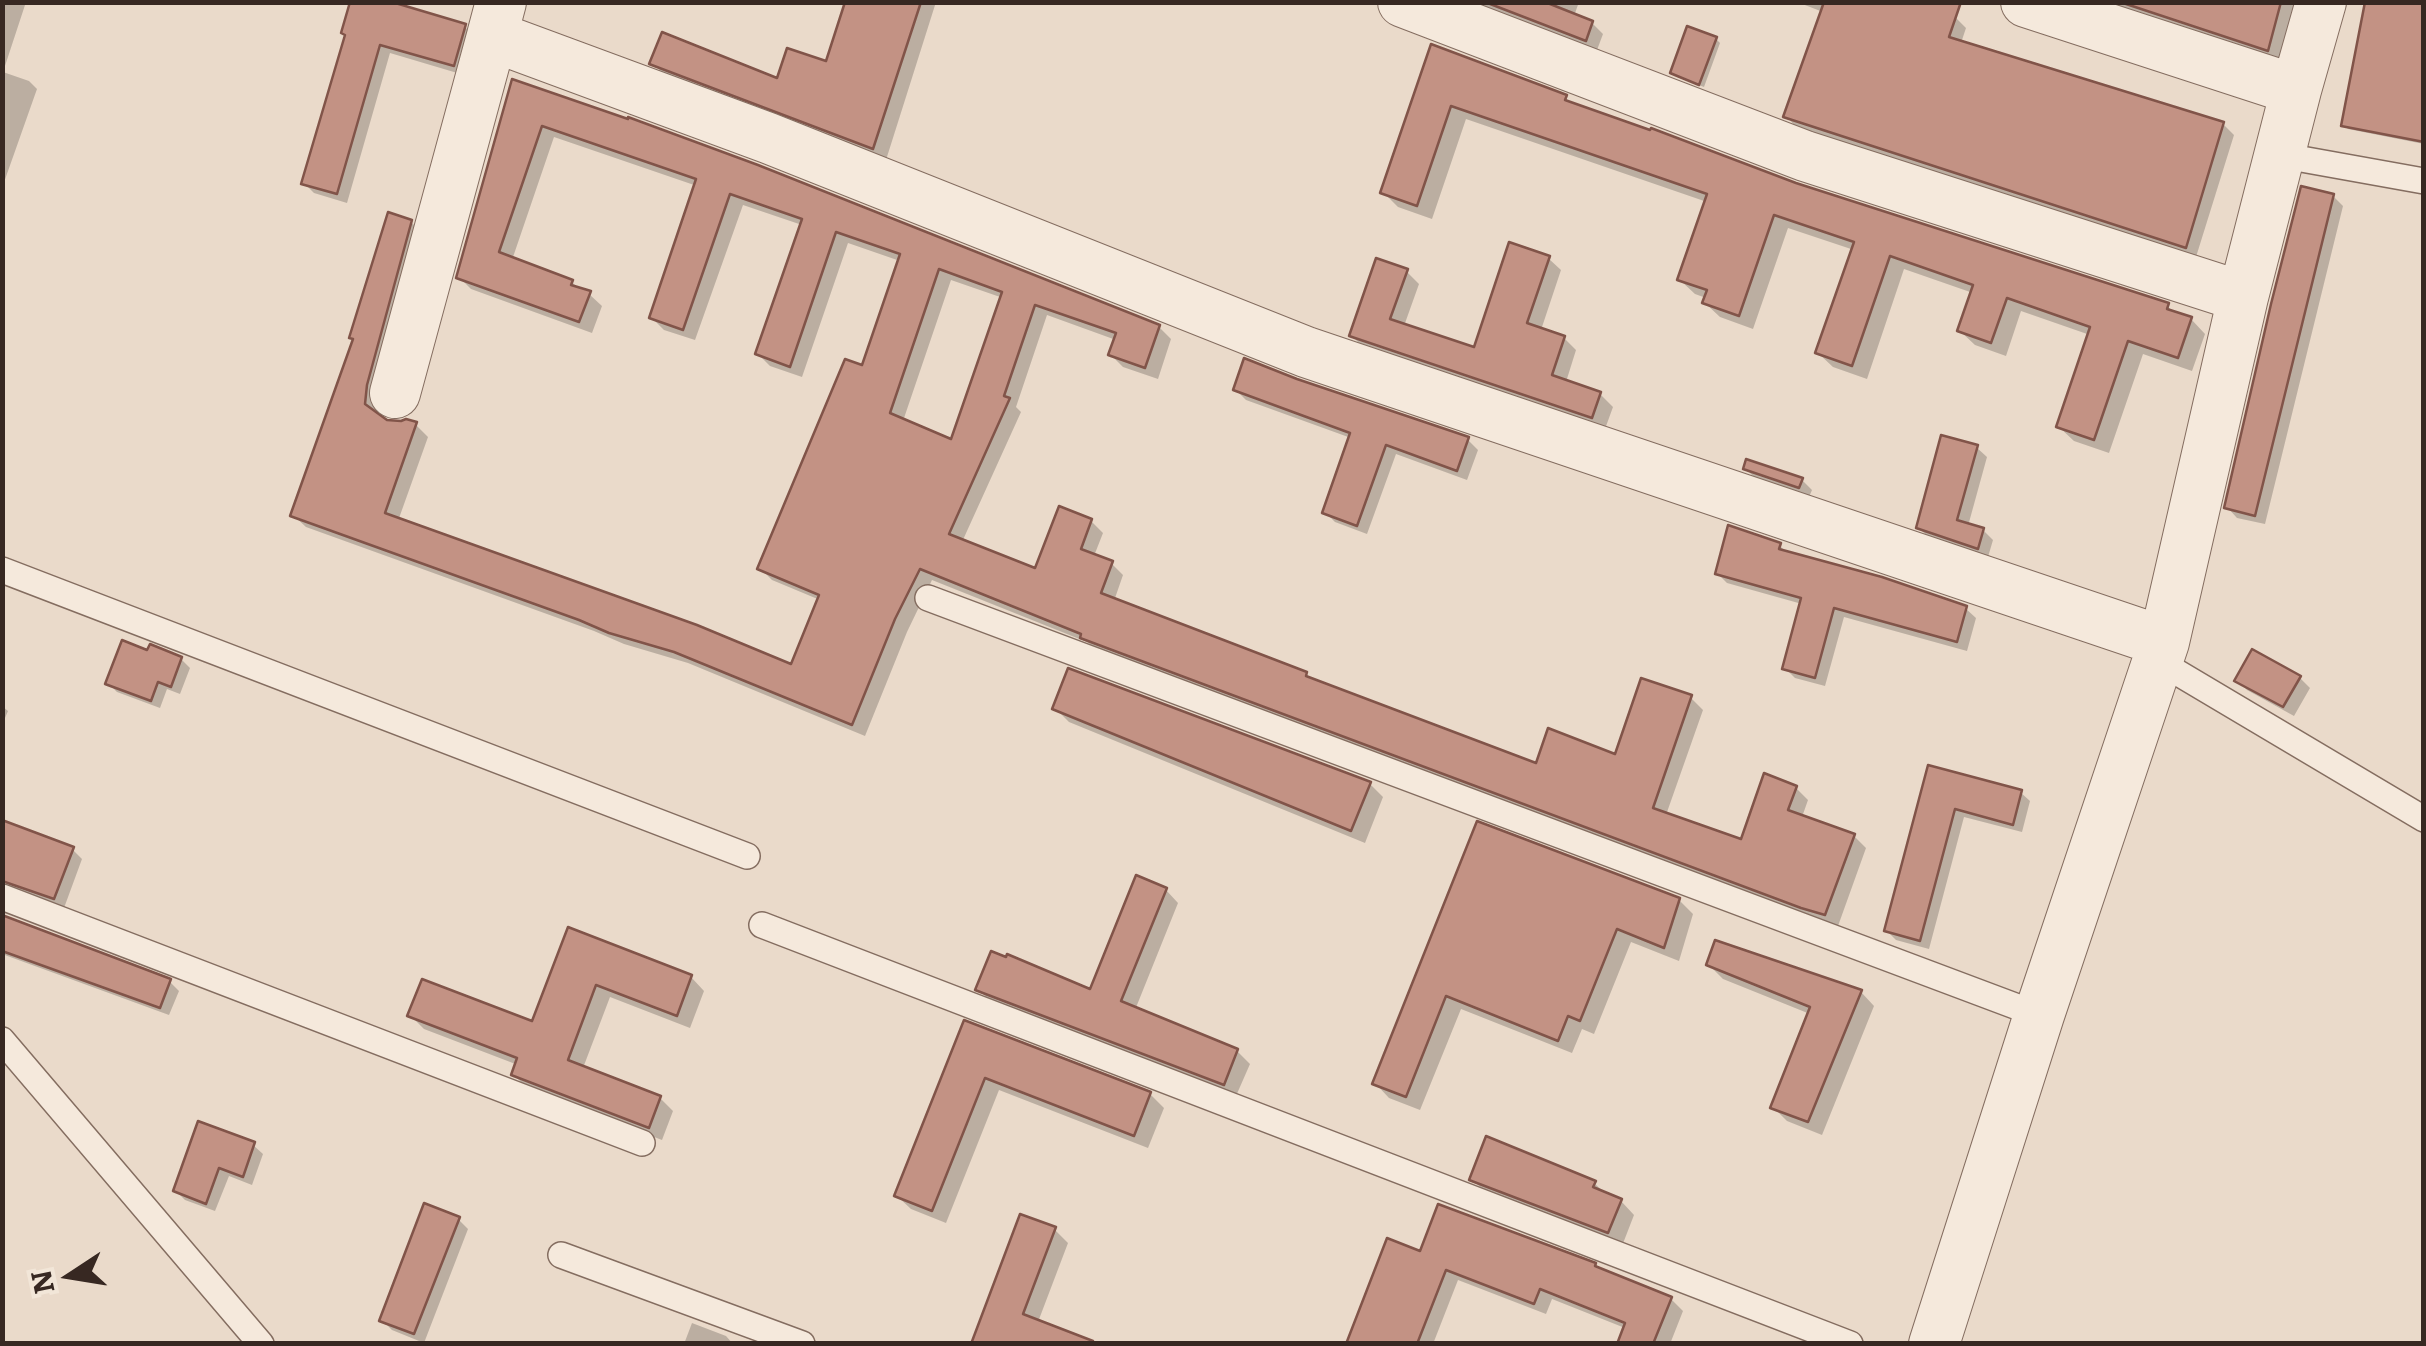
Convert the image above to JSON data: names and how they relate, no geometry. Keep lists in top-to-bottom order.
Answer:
{
  "north": "left"
}
